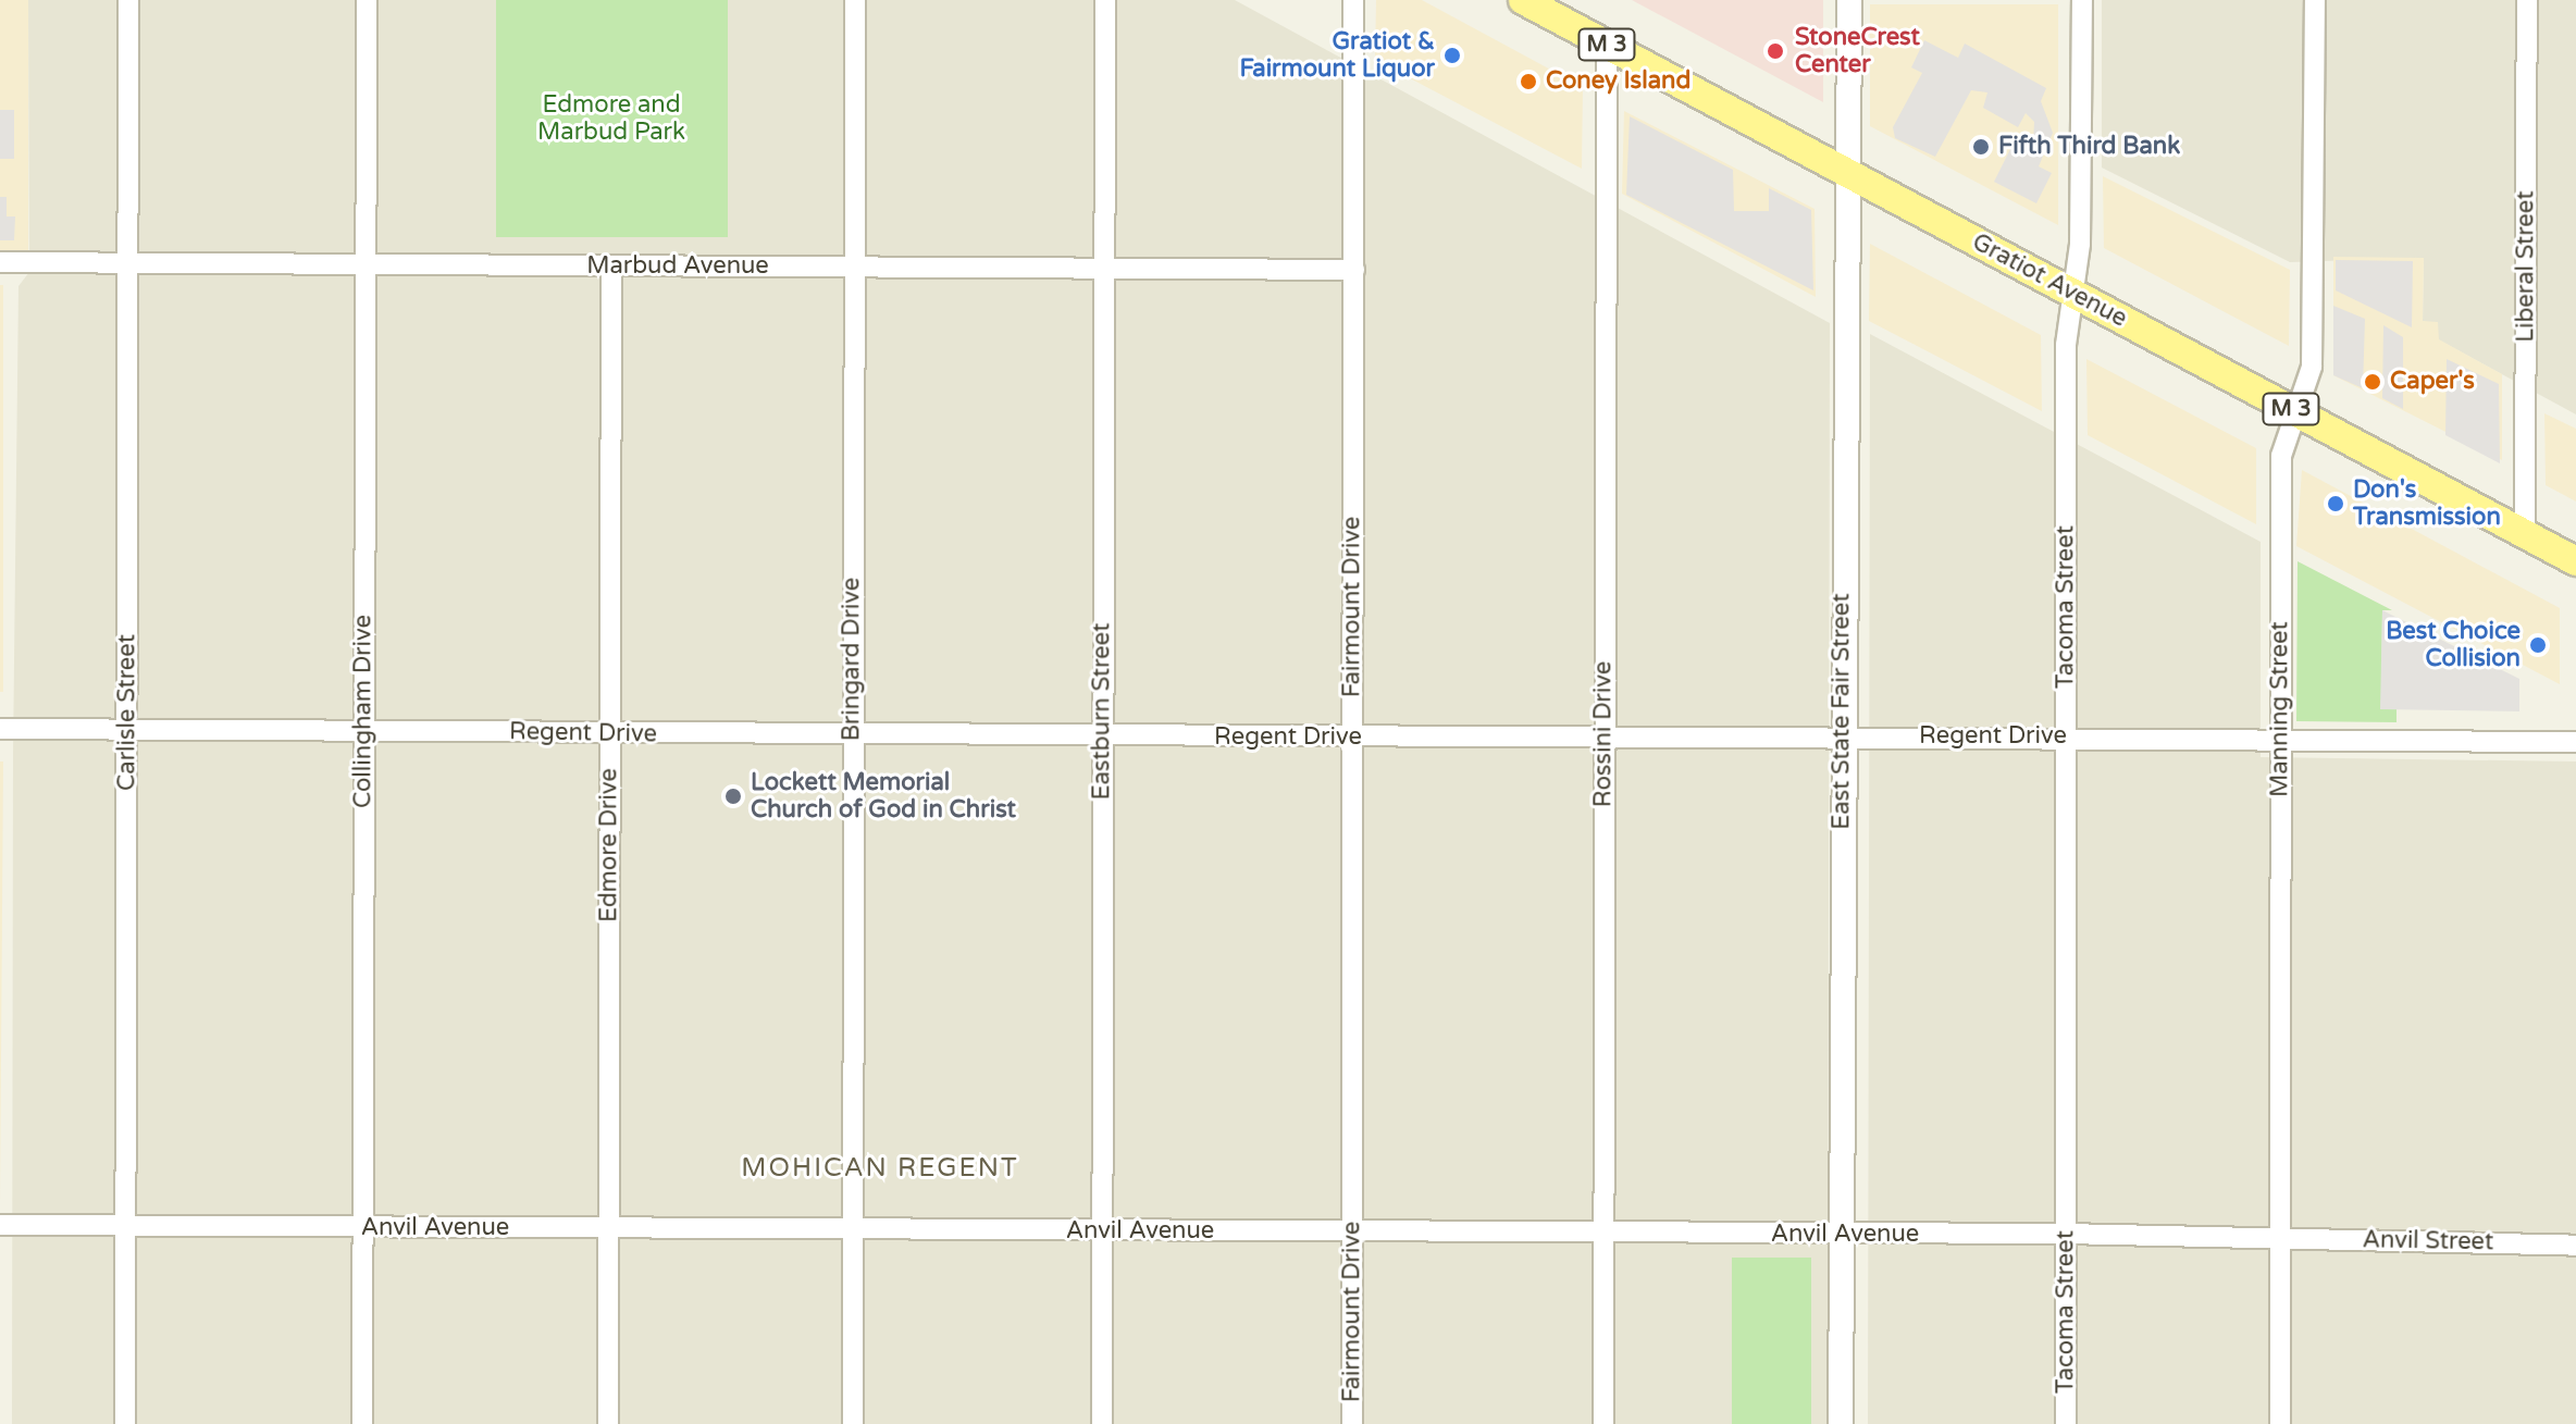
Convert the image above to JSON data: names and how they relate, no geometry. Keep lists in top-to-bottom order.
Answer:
{
  "streets": {
    "main road": ["M 3", "Gratiot Avenue"],
    "street": [
      "Marbud Avenue",
      "Liberal Street",
      "Fairmount Drive",
      "Tacoma Street",
      "Bringard Drive",
      "Manning Street",
      "Collingham Drive",
      "Eastburn Street",
      "East State Fair Street",
      "Carlisle Street",
      "Regent Drive",
      "Rossini Drive",
      "Edmore Drive",
      "Anvil Avenue",
      "Anvil Street"
    ]
  },
  "crossings": [
    ["Marbud Avenue", "Fairmount Drive"],
    ["Marbud Avenue", "Bringard Drive"],
    ["Marbud Avenue", "Collingham Drive"],
    ["Marbud Avenue", "Eastburn Street"],
    ["Marbud Avenue", "Carlisle Street"],
    ["Marbud Avenue", "Edmore Drive"],
    ["Liberal Street", "Gratiot Avenue"],
    ["Gratiot Avenue", "Tacoma Street"],
    ["Gratiot Avenue", "Manning Street"],
    ["Gratiot Avenue", "East State Fair Street"],
    ["Gratiot Avenue", "Rossini Drive"],
    ["Fairmount Drive", "Regent Drive"],
    ["Fairmount Drive", "Anvil Avenue"],
    ["Tacoma Street", "Regent Drive"],
    ["Tacoma Street", "Anvil Avenue"],
    ["Bringard Drive", "Regent Drive"],
    ["Bringard Drive", "Anvil Avenue"],
    ["Manning Street", "Regent Drive"],
    ["Manning Street", "Anvil Avenue"],
    ["Manning Street", "Anvil Street"],
    ["Collingham Drive", "Regent Drive"],
    ["Collingham Drive", "Anvil Avenue"],
    ["Eastburn Street", "Regent Drive"],
    ["Eastburn Street", "Anvil Avenue"],
    ["East State Fair Street", "Regent Drive"],
    ["East State Fair Street", "Anvil Avenue"],
    ["Carlisle Street", "Regent Drive"],
    ["Carlisle Street", "Anvil Avenue"],
    ["Regent Drive", "Rossini Drive"],
    ["Regent Drive", "Edmore Drive"],
    ["Rossini Drive", "Anvil Avenue"],
    ["Edmore Drive", "Anvil Avenue"],
    ["Anvil Avenue", "Anvil Street"]
  ],
  "districts": ["MOHICAN REGENT"],
  "parks": ["Edmore and Marbud Park"],
  "places": [
    "StoneCrest Center",
    "Gratiot & Fairmount Liquor",
    "Coney Island",
    "Fifth Third Bank",
    "Caper's",
    "Don's Transmission",
    "Best Choice Collision",
    "Lockett Memorial Church of God in Christ"
  ]
}
